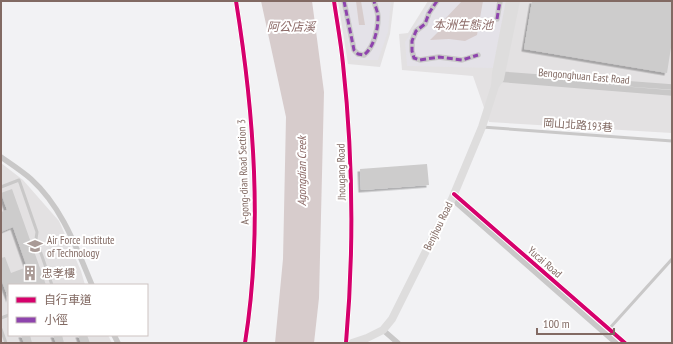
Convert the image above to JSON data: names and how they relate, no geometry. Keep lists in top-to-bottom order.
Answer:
{
  "streets": {
    "main road": ["Benjhou Road"],
    "street": [
      "Bengonghuan East Road",
      "A-gong-dian Road Section 3",
      "Jhougang Road",
      "Yucai Road"
    ],
    "lane": ["岡山北路193巷"]
  },
  "crossings": [
    ["Bengonghuan East Road", "Benjhou Road"],
    ["岡山北路193巷", "Benjhou Road"],
    ["Benjhou Road", "Yucai Road"]
  ],
  "water": ["本洲生態池", "阿公店溪", "Agongdian Creek"],
  "places": {
    "school or university": ["Air Force Institute of Technology"],
    "building": ["忠孝樓"]
  },
  "legend": ["自行車道", "小徑"],
  "scale_bar": "100 m"
}
